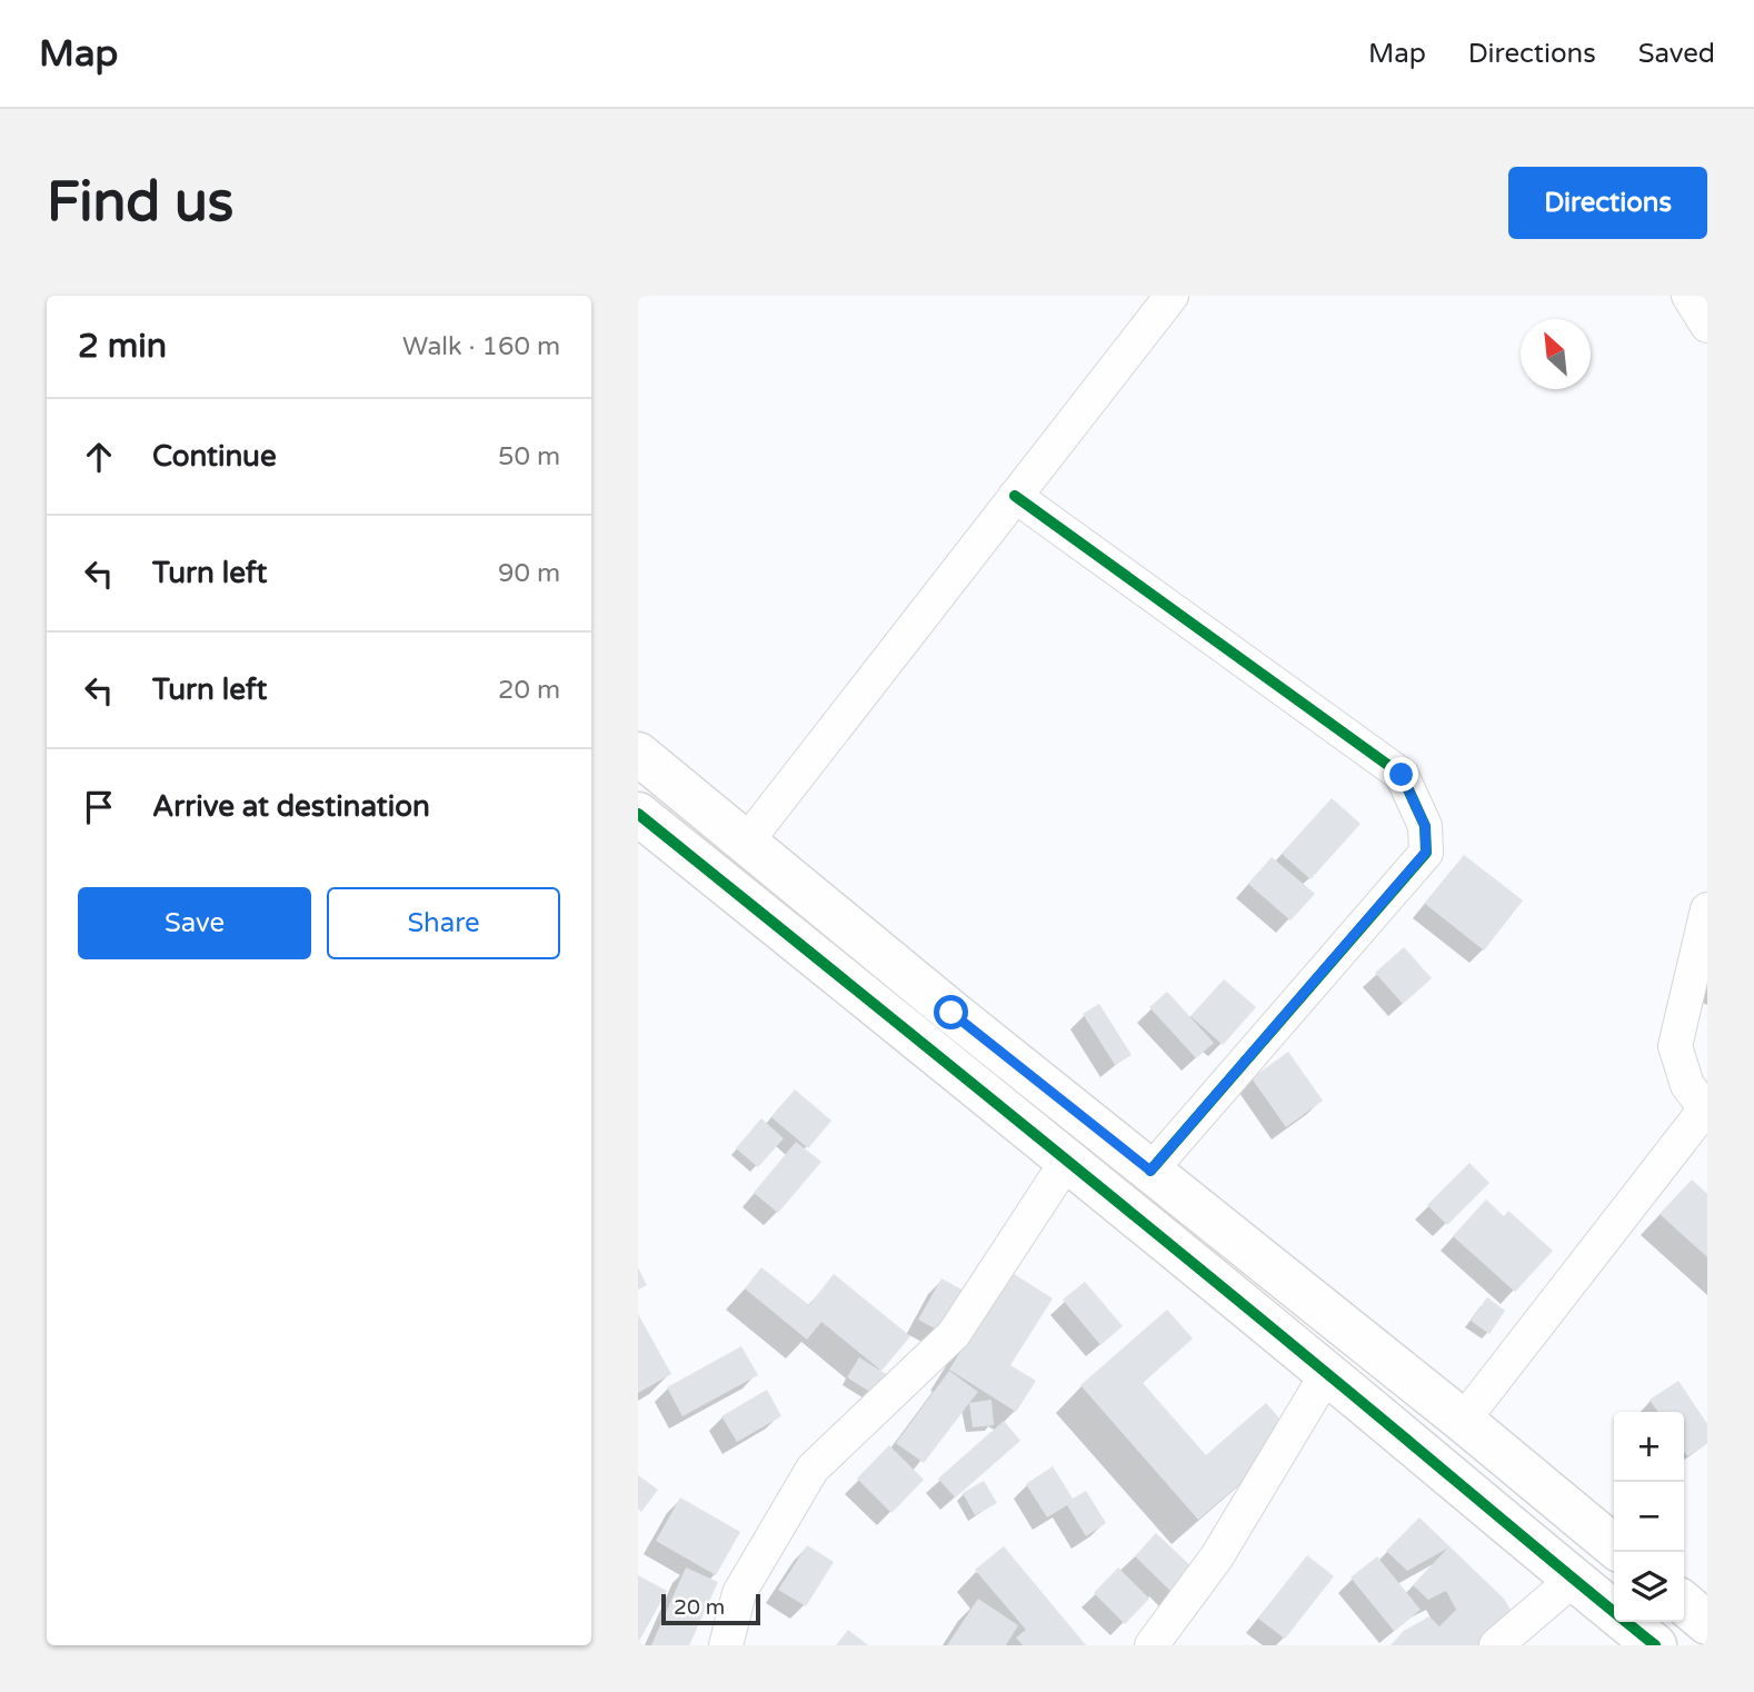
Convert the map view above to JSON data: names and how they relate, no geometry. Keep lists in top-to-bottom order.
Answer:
{
  "scale_bar": "20 m",
  "north": "top left",
  "page": {
    "header": "Map",
    "nav": ["Map", "Directions", "Saved"],
    "buttons": [
      "Directions",
      ["Save", "Share"]
    ],
    "title": "Find us",
    "heading": ["2 min", "Walk · 160 m"],
    "list": [
      ["Continue", "50 m"],
      ["Turn left", "90 m"],
      ["Turn left", "20 m"],
      "Arrive at destination"
    ],
    "map_buttons": ["+", "−"],
    "scale": "20 m"
  }
}
